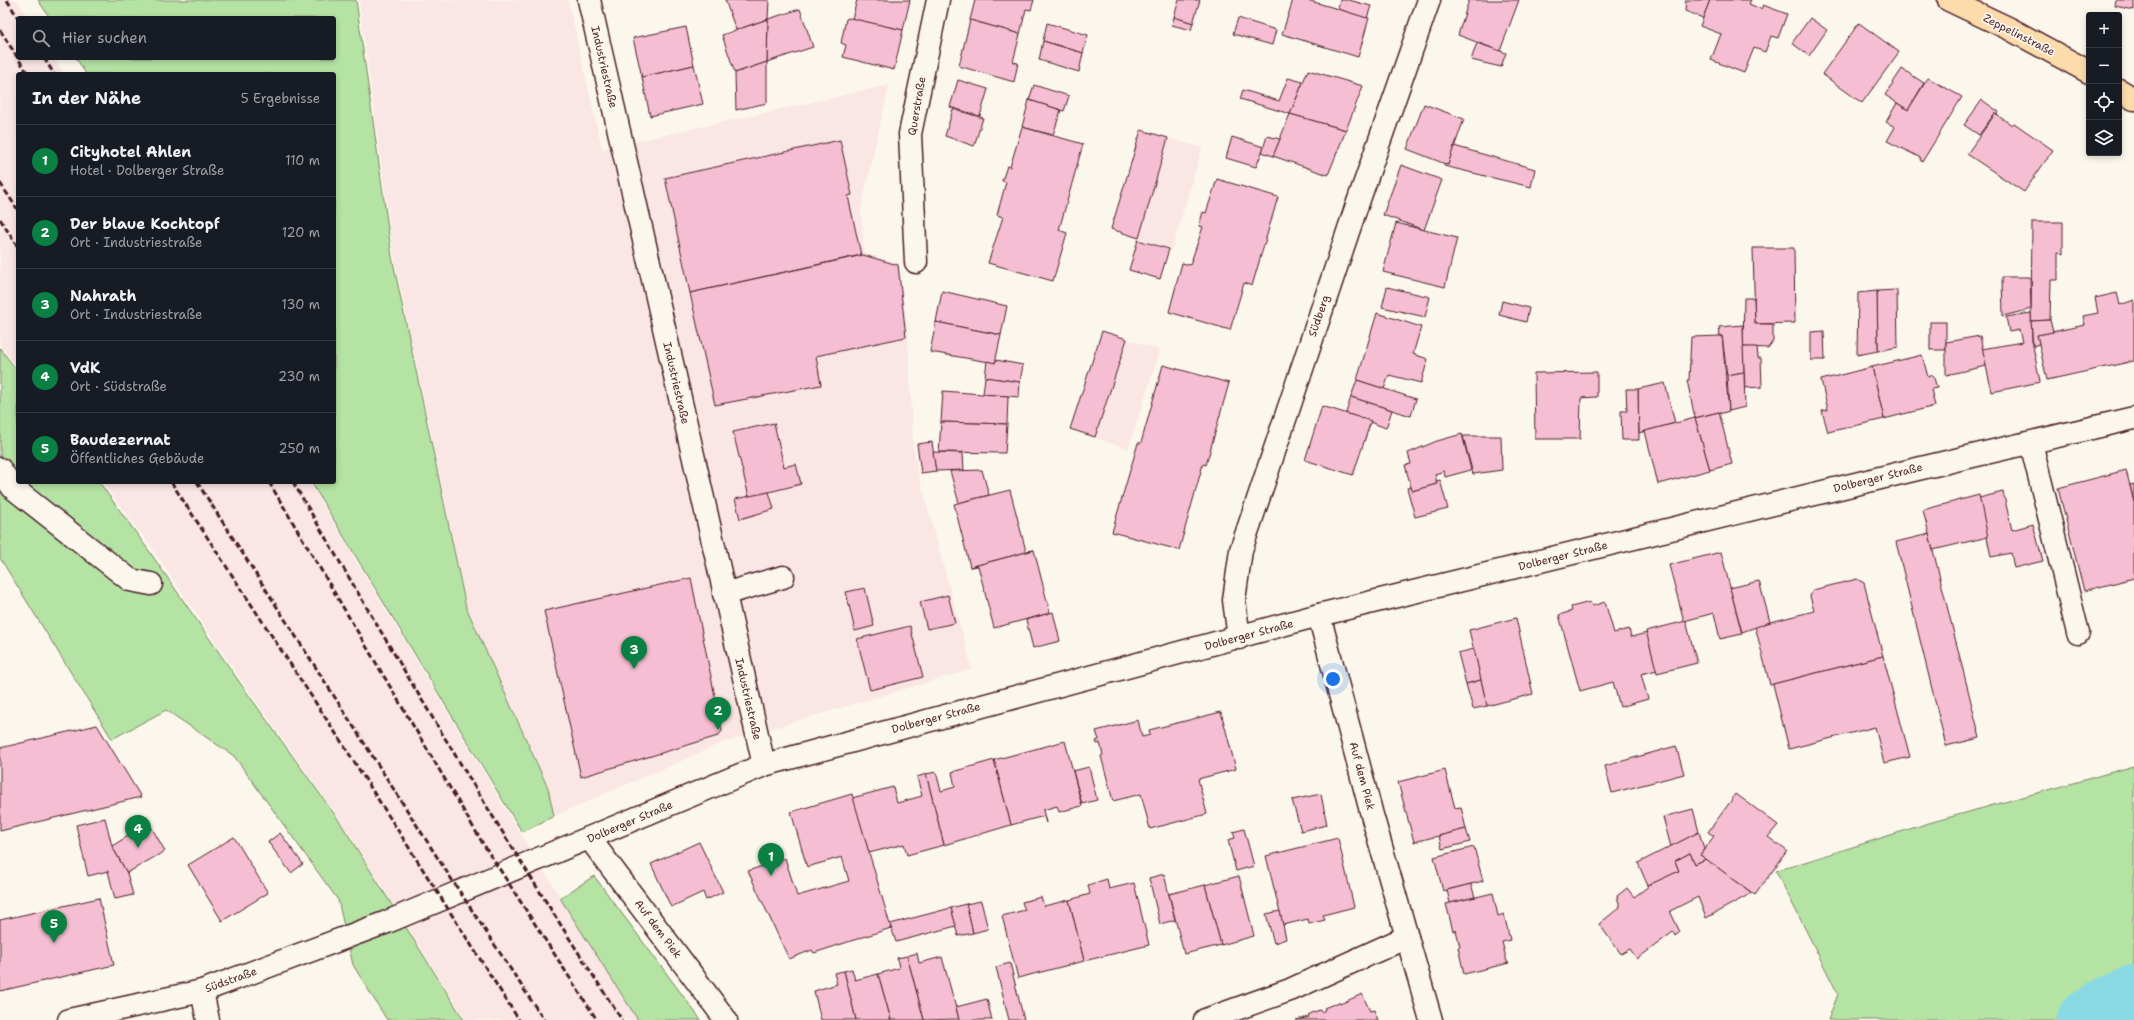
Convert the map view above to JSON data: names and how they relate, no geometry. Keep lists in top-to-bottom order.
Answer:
{
  "streets": {
    "main road": ["Zeppelinstraße"],
    "street": [
      "Industriestraße",
      "Querstraße",
      "Südberg",
      "Dolberger Straße",
      "Auf dem Piek",
      "Südstraße"
    ]
  },
  "crossings": [
    ["Industriestraße", "Dolberger Straße"],
    ["Südberg", "Dolberger Straße"],
    ["Dolberger Straße", "Auf dem Piek"],
    ["Dolberger Straße", "Südstraße"]
  ],
  "page": {
    "map_buttons": ["+", "−"],
    "search": "Hier suchen",
    "heading": ["In der Nähe", "5 Ergebnisse"],
    "list": [
      {
        "mark": "1",
        "name": "Cityhotel Ahlen",
        "note": "Hotel · Dolberger Straße",
        "value": "110 m"
      },
      {
        "mark": "2",
        "name": "Der blaue Kochtopf",
        "note": "Ort · Industriestraße",
        "value": "120 m"
      },
      {
        "mark": "3",
        "name": "Nahrath",
        "note": "Ort · Industriestraße",
        "value": "130 m"
      },
      {
        "mark": "4",
        "name": "VdK",
        "note": "Ort · Südstraße",
        "value": "230 m"
      },
      {
        "mark": "5",
        "name": "Baudezernat",
        "note": "Öffentliches Gebäude",
        "value": "250 m"
      }
    ],
    "pins": [
      "3",
      "2",
      "4",
      "1",
      "5"
    ]
  }
}
